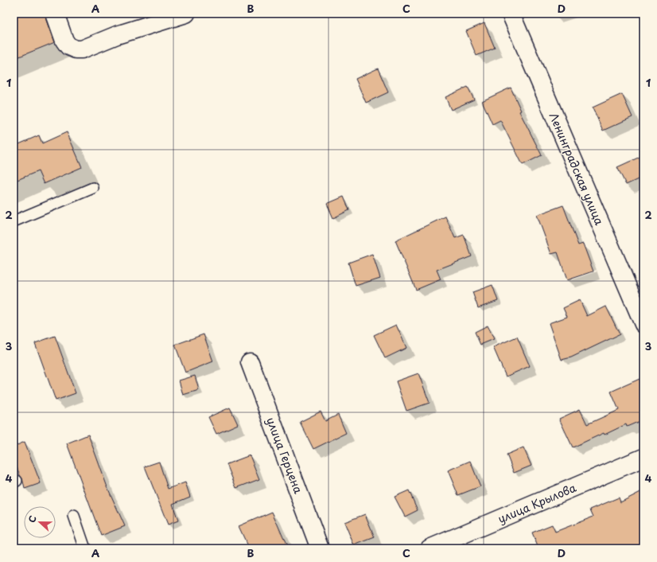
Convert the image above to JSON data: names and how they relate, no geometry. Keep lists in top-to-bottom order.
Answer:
{
  "streets": {
    "street": ["Ленинградская улица", "улица Герцена", "улица Крылова"]
  },
  "north": "left",
  "grid": {
    "columns": [
      "A",
      "B",
      "C",
      "D"
    ],
    "rows": [
      "1",
      "2",
      "3",
      "4"
    ]
  }
}
